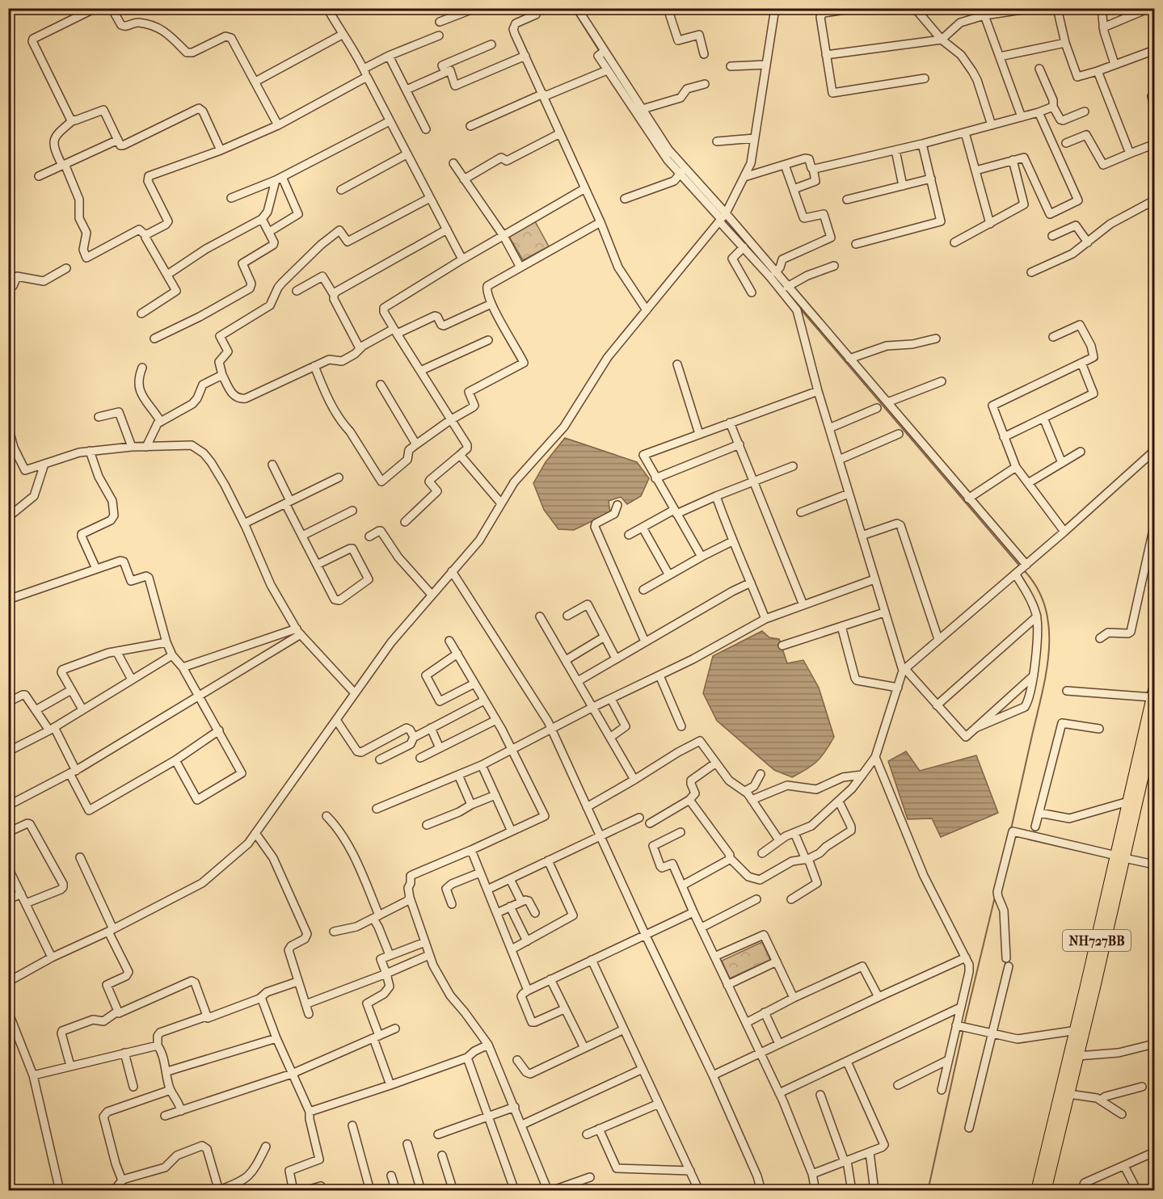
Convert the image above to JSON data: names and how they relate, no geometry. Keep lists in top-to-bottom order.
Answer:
{
  "streets": {
    "highway": ["NH727BB"]
  }
}
